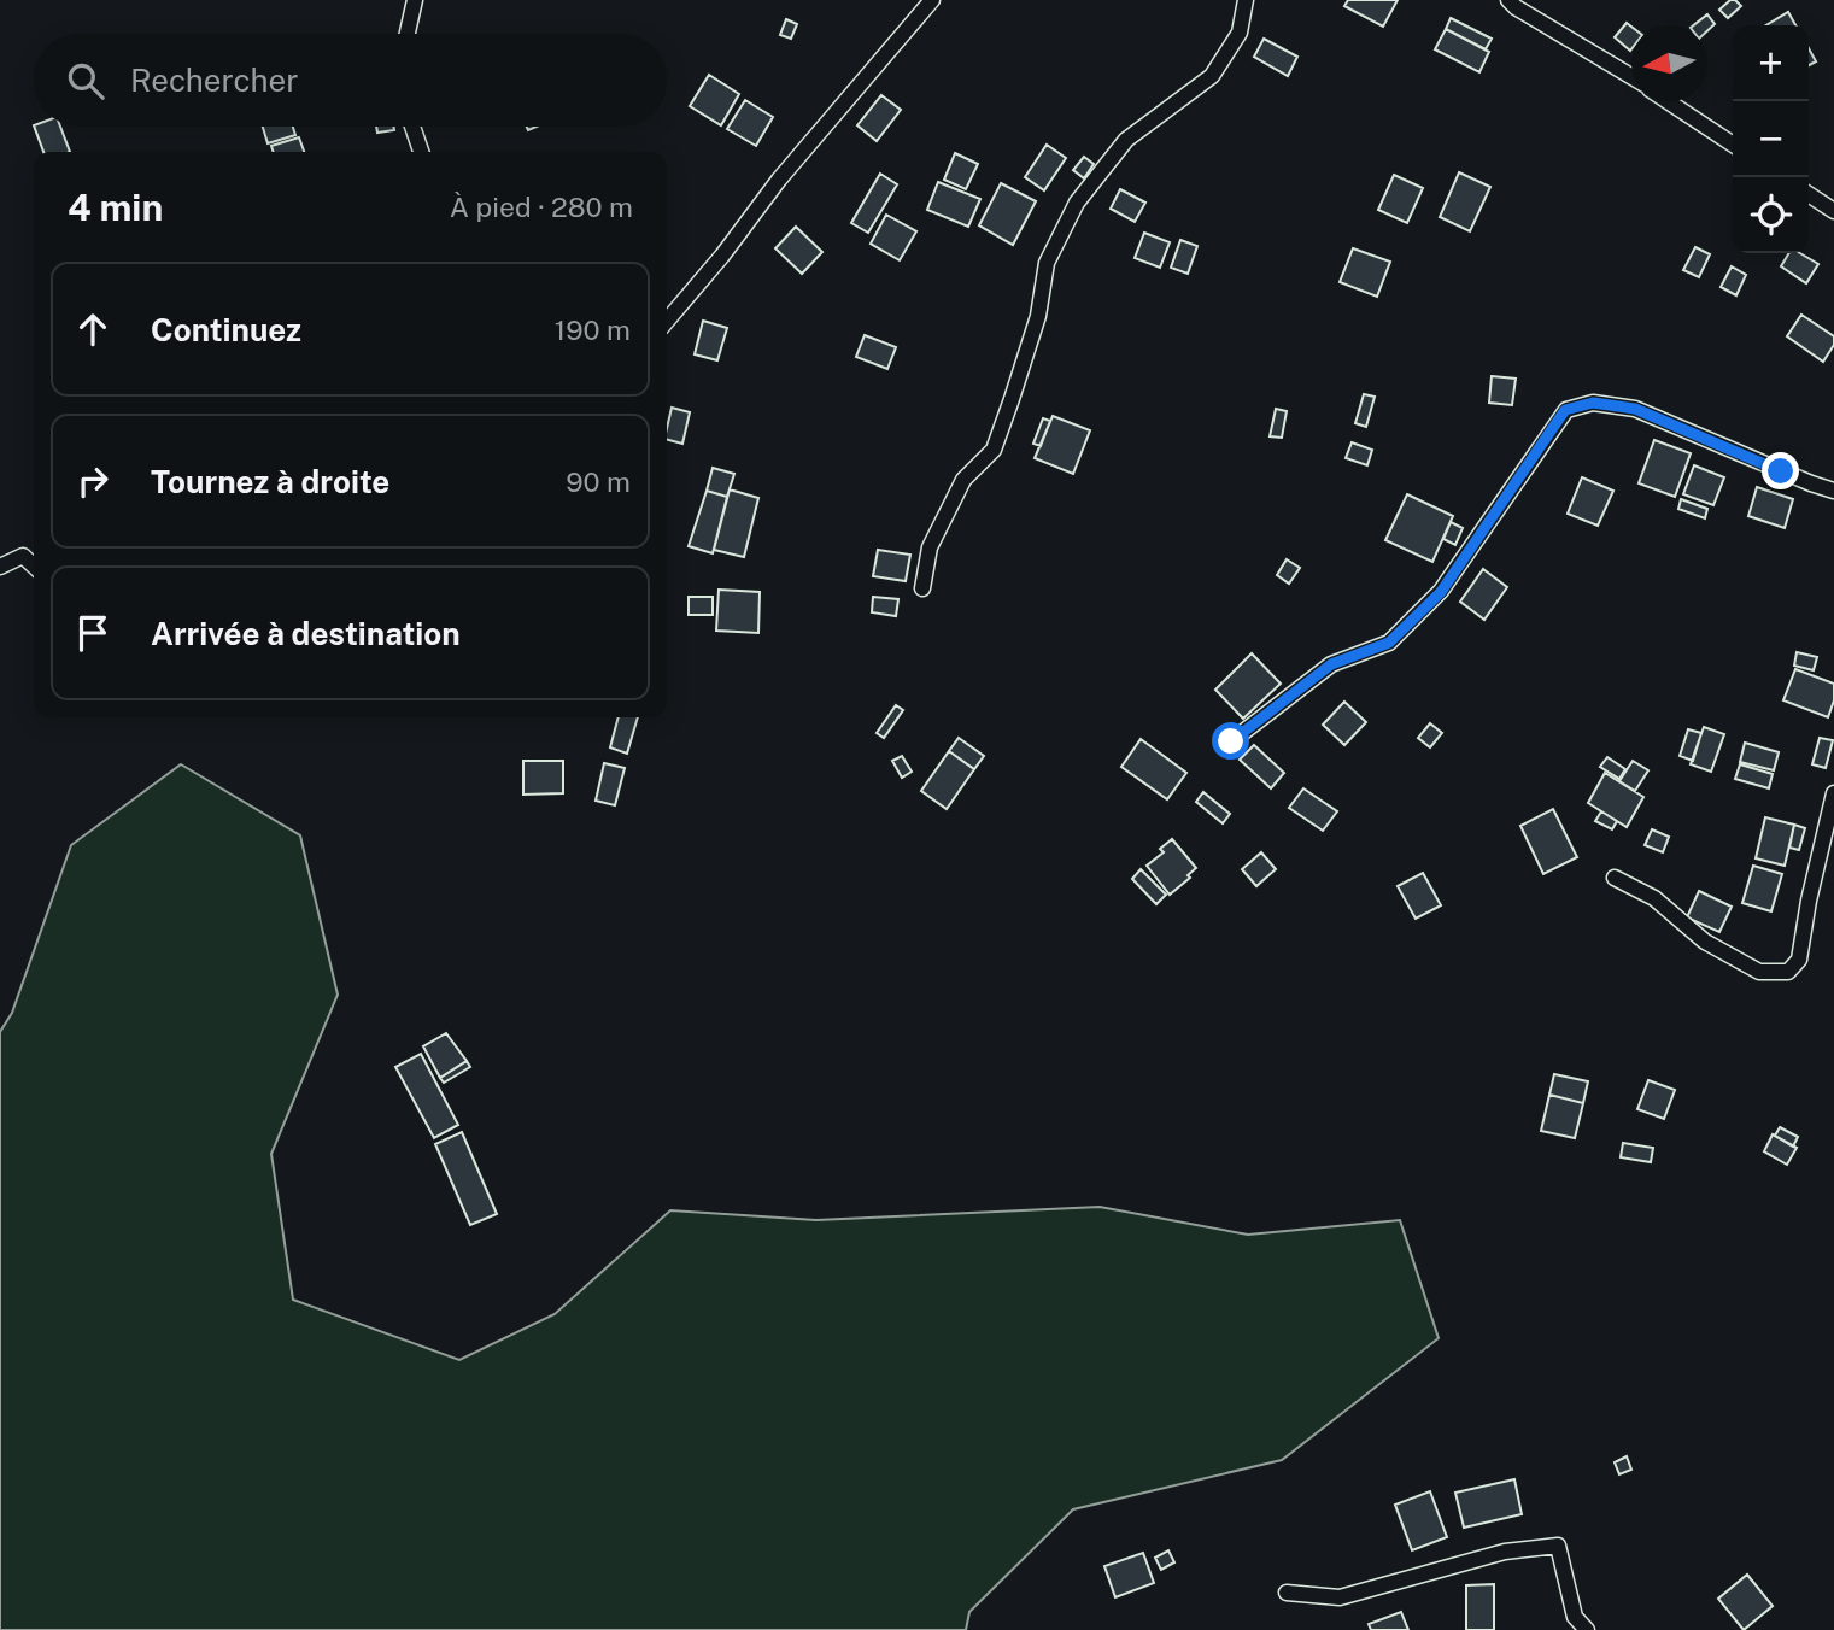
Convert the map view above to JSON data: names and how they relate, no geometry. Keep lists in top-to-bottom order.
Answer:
{
  "north": "left",
  "page": {
    "map_buttons": ["+", "−"],
    "search": "Rechercher",
    "heading": ["4 min", "À pied · 280 m"],
    "list": [
      ["Continuez", "190 m"],
      ["Tournez à droite", "90 m"],
      "Arrivée à destination"
    ]
  }
}
